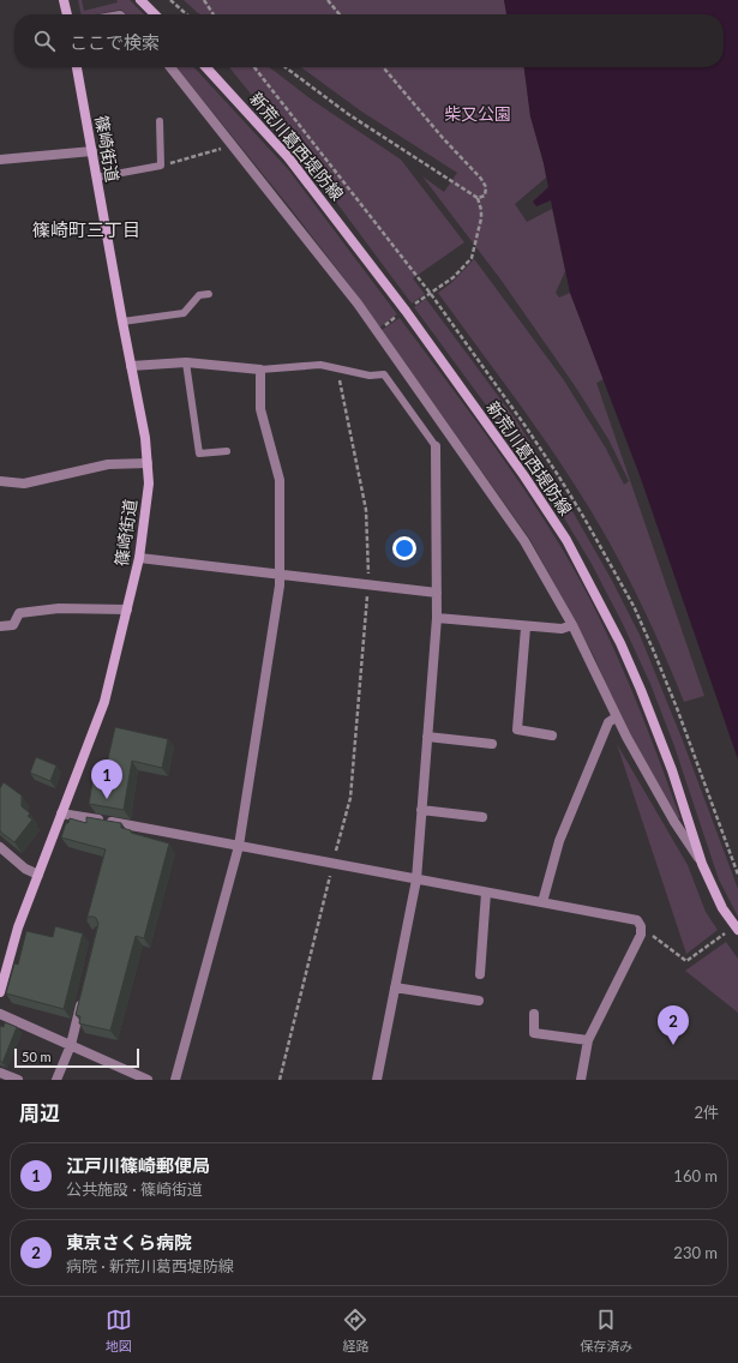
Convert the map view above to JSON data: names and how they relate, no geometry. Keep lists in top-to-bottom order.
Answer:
{
  "streets": {
    "main road": ["新荒川葛西堤防線", "篠崎街道"]
  },
  "districts": ["篠崎町三丁目"],
  "parks": ["柴又公園"],
  "scale_bar": "50 m",
  "page": {
    "search": "ここで検索",
    "pins": ["1", "2"],
    "scale": "50 m",
    "heading": ["周辺", "2件"],
    "list": [
      {
        "mark": "1",
        "name": "江戸川篠崎郵便局",
        "note": "公共施設 · 篠崎街道",
        "value": "160 m"
      },
      {
        "mark": "2",
        "name": "東京さくら病院",
        "note": "病院 · 新荒川葛西堤防線",
        "value": "230 m"
      }
    ],
    "nav": ["地図", "経路", "保存済み"]
  }
}
